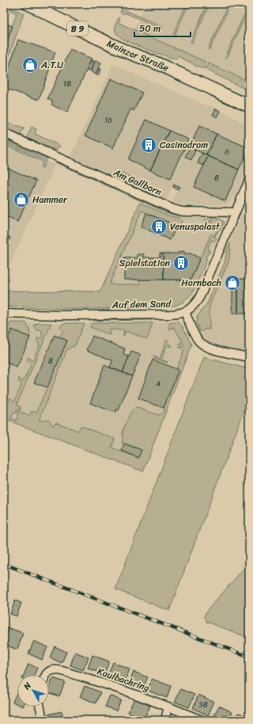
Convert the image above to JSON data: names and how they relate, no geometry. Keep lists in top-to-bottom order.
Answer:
{
  "streets": {
    "main road": ["B 9", "Mainzer Straße"],
    "street": ["Am Gallborn", "Auf dem Sand", "Kaulbachring"]
  },
  "places": {
    "shop": ["A.T.U", "Hammer", "Hornbach"],
    "building": ["Casinodrom", "Venuspalast", "Spielstation"]
  },
  "house_numbers": [
    "18",
    "16",
    "6",
    "8",
    "8",
    "4",
    "38"
  ],
  "scale_bar": "50 m",
  "north": "top left"
}
